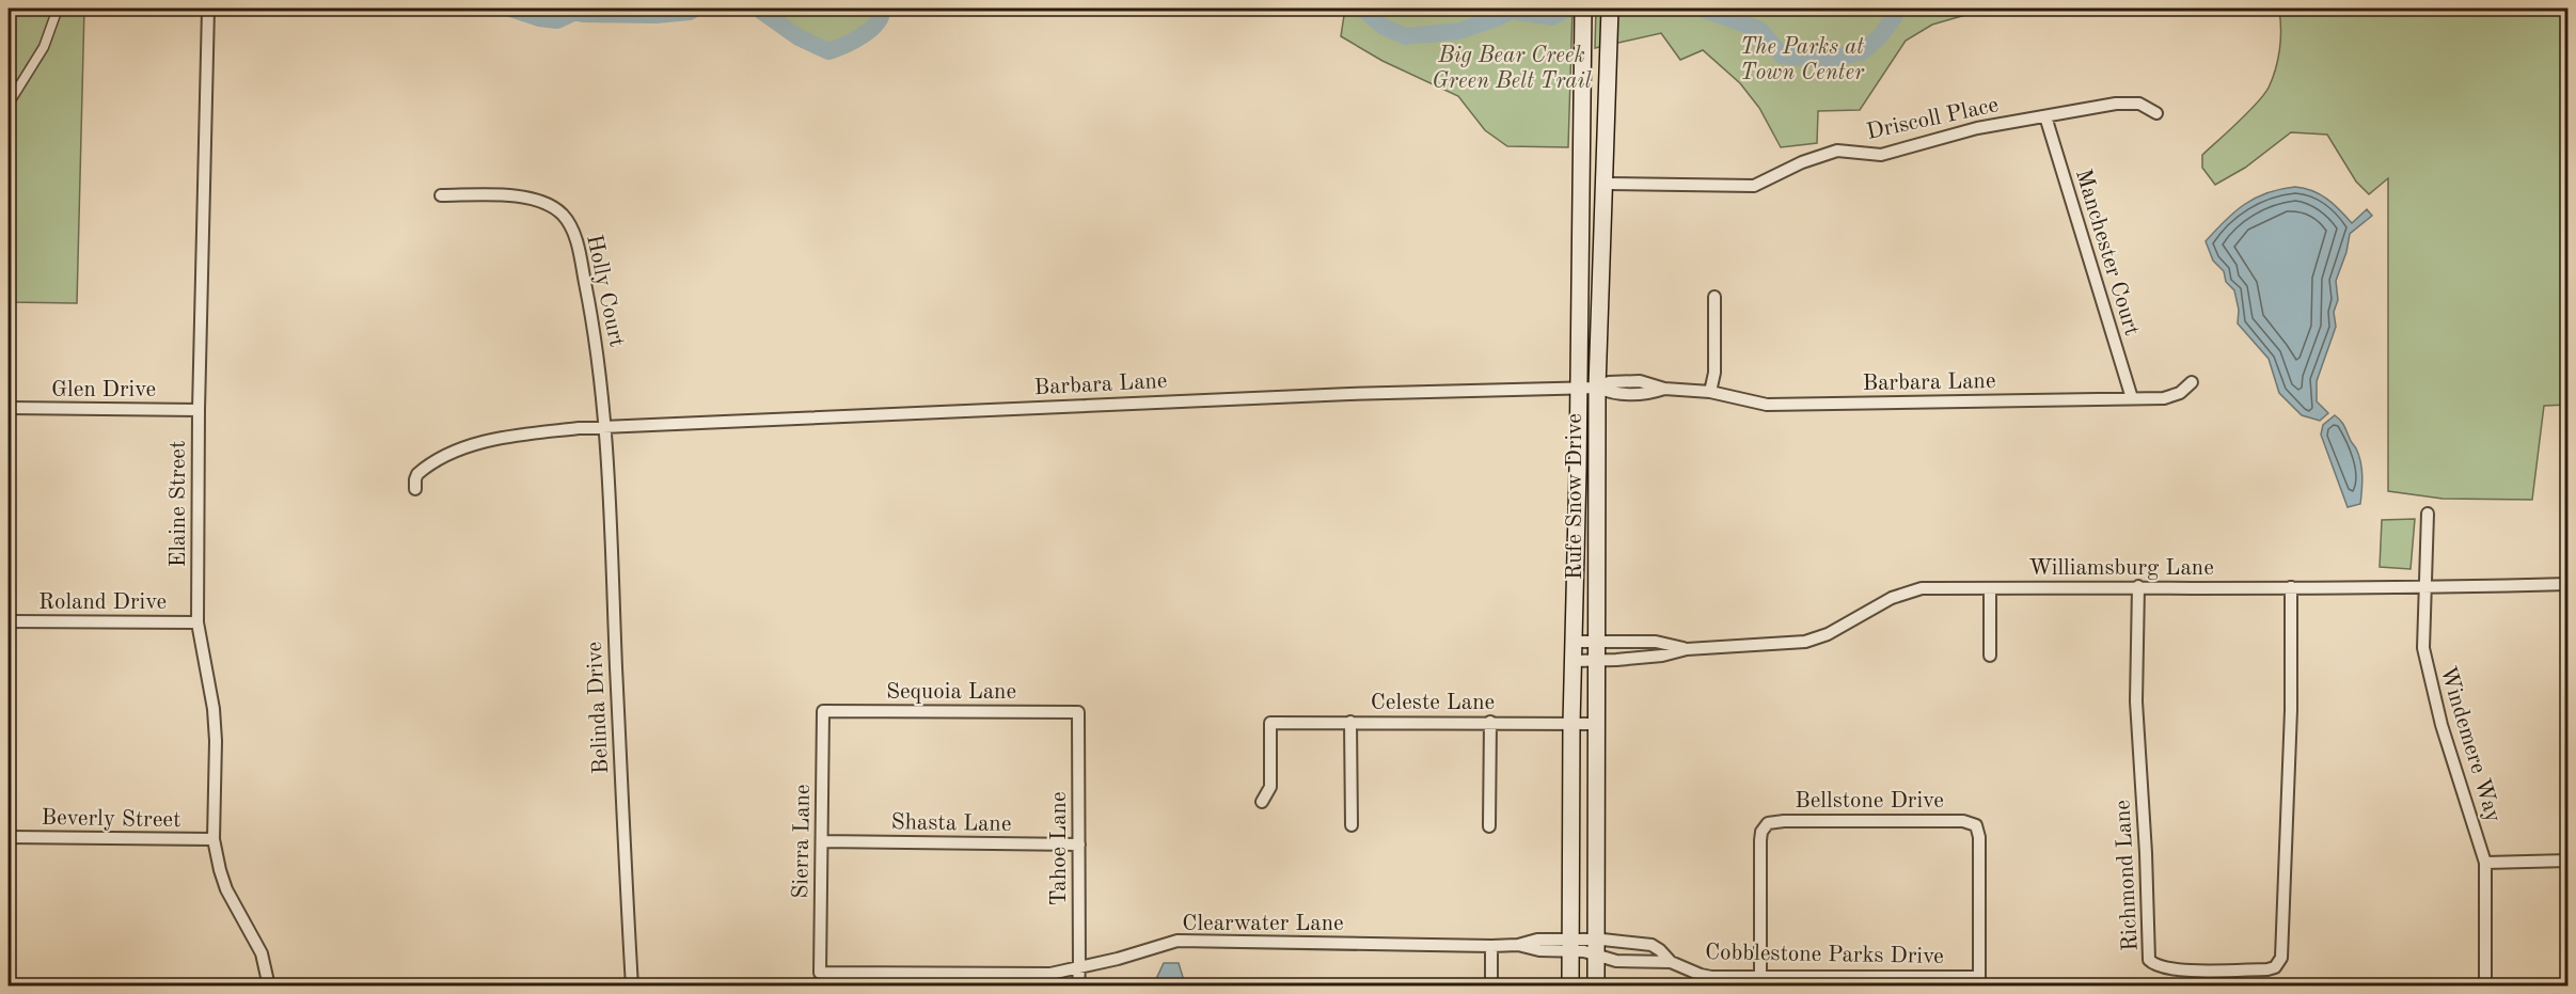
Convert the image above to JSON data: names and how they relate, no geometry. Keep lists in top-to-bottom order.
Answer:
{
  "streets": {
    "main road": ["Rufe Snow Drive"],
    "street": [
      "Driscoll Place",
      "Manchester Court",
      "Holly Court",
      "Barbara Lane",
      "Glen Drive",
      "Elaine Street",
      "Williamsburg Lane",
      "Roland Drive",
      "Sequoia Lane",
      "Celeste Lane",
      "Belinda Drive",
      "Windemere Way",
      "Bellstone Drive",
      "Beverly Street",
      "Shasta Lane",
      "Sierra Lane",
      "Tahoe Lane",
      "Richmond Lane",
      "Clearwater Lane",
      "Cobblestone Parks Drive"
    ]
  },
  "crossings": [
    ["Driscoll Place", "Manchester Court"],
    ["Driscoll Place", "Rufe Snow Drive"],
    ["Manchester Court", "Barbara Lane"],
    ["Holly Court", "Barbara Lane"],
    ["Holly Court", "Belinda Drive"],
    ["Barbara Lane", "Rufe Snow Drive"],
    ["Barbara Lane", "Belinda Drive"],
    ["Glen Drive", "Elaine Street"],
    ["Rufe Snow Drive", "Williamsburg Lane"],
    ["Rufe Snow Drive", "Celeste Lane"],
    ["Rufe Snow Drive", "Clearwater Lane"],
    ["Rufe Snow Drive", "Cobblestone Parks Drive"],
    ["Elaine Street", "Roland Drive"],
    ["Elaine Street", "Beverly Street"],
    ["Williamsburg Lane", "Windemere Way"],
    ["Williamsburg Lane", "Richmond Lane"],
    ["Sequoia Lane", "Sierra Lane"],
    ["Sequoia Lane", "Tahoe Lane"],
    ["Bellstone Drive", "Cobblestone Parks Drive"],
    ["Shasta Lane", "Sierra Lane"],
    ["Shasta Lane", "Tahoe Lane"],
    ["Sierra Lane", "Clearwater Lane"],
    ["Tahoe Lane", "Clearwater Lane"],
    ["Clearwater Lane", "Cobblestone Parks Drive"]
  ],
  "parks": ["The Parks at Town Center", "Big Bear Creek Green Belt Trail"]
}
